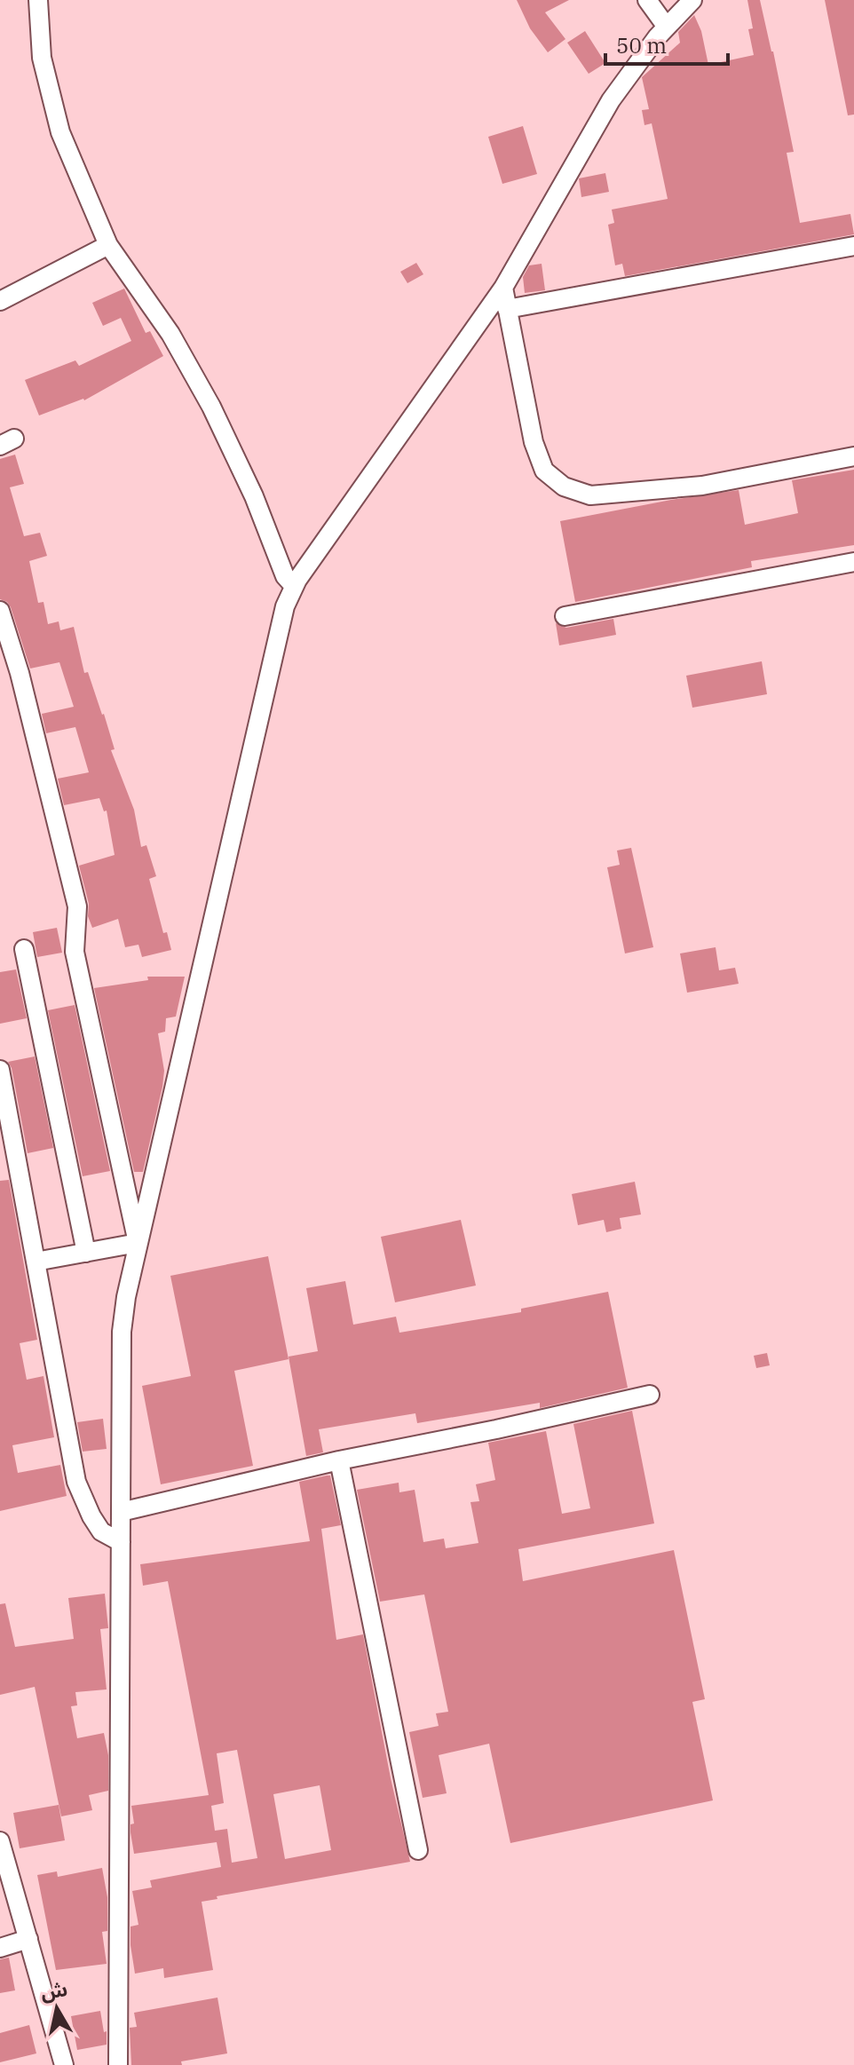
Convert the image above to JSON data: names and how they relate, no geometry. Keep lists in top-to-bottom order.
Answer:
{
  "scale_bar": "50 m",
  "north": "top"
}
